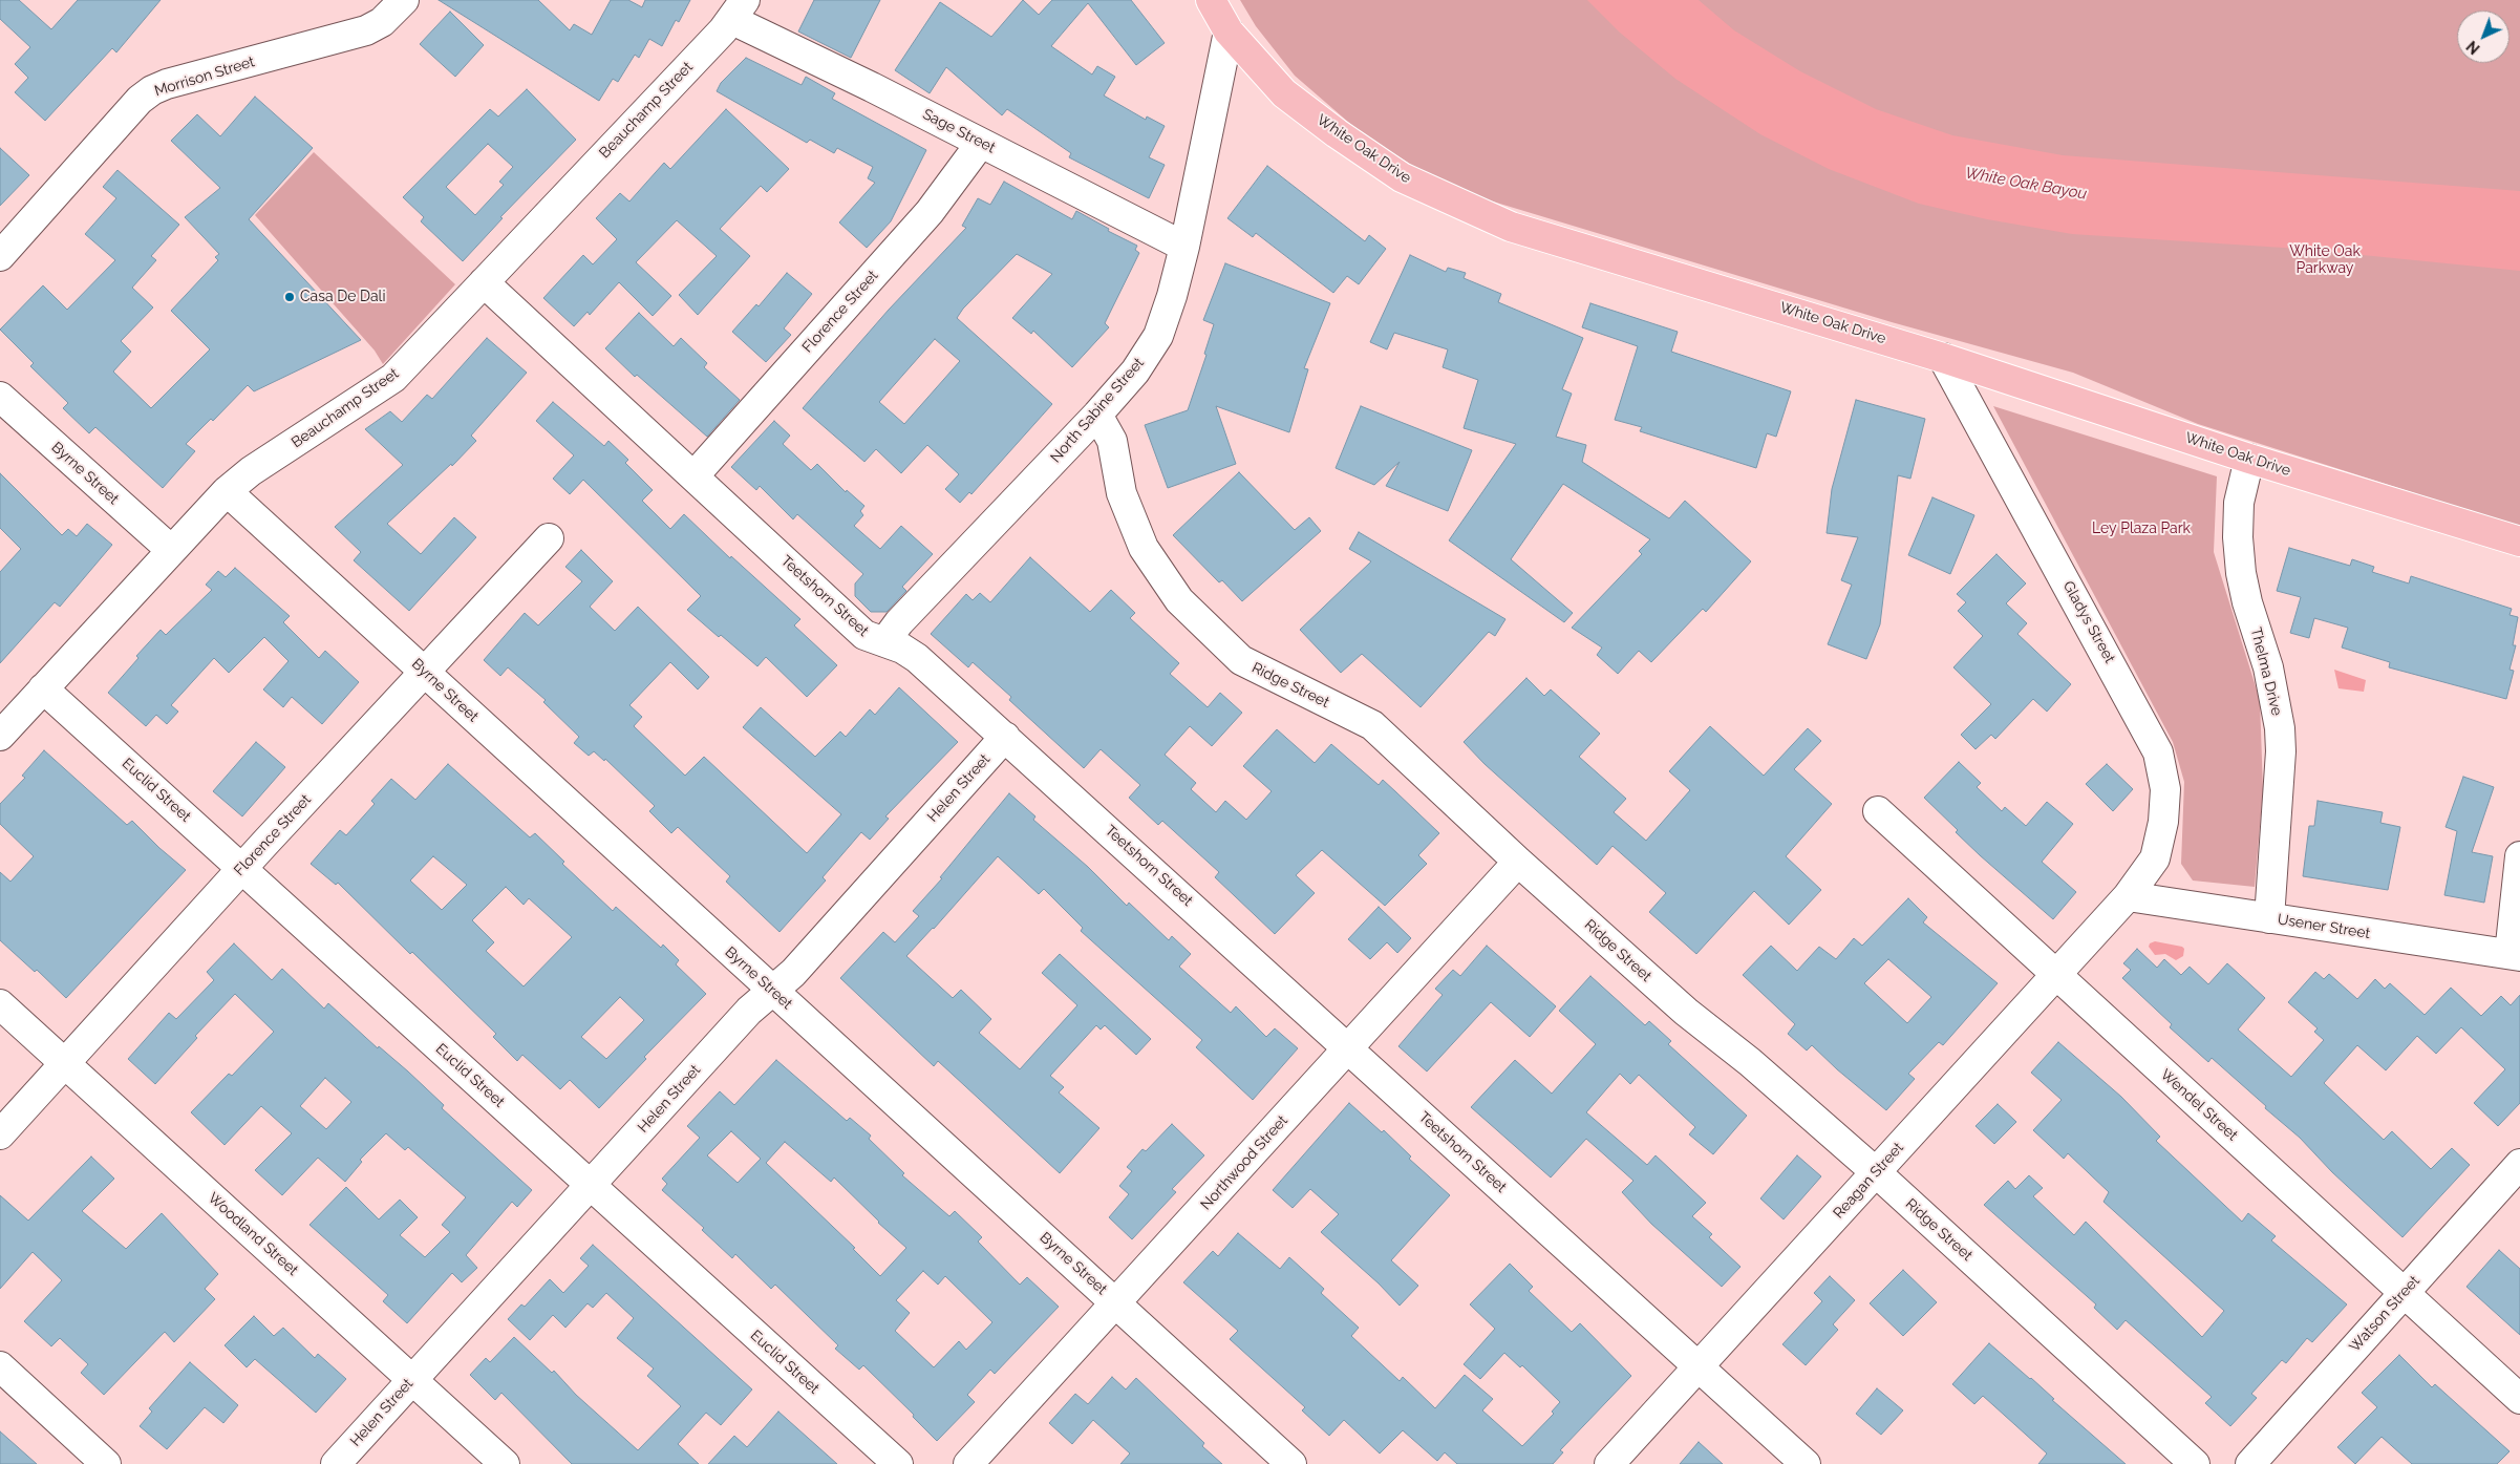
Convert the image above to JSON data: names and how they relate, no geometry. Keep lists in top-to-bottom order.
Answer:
{
  "streets": {
    "main road": ["White Oak Drive"],
    "street": [
      "Morrison Street",
      "Beauchamp Street",
      "Sage Street",
      "Florence Street",
      "North Sabine Street",
      "Byrne Street",
      "Teetshorn Street",
      "Gladys Street",
      "Thelma Drive",
      "Ridge Street",
      "Helen Street",
      "Euclid Street",
      "Usener Street",
      "Wendel Street",
      "Northwood Street",
      "Reagan Street",
      "Woodland Street",
      "Watson Street"
    ]
  },
  "crossings": [
    ["Beauchamp Street", "Sage Street"],
    ["Beauchamp Street", "Byrne Street"],
    ["Beauchamp Street", "Teetshorn Street"],
    ["Beauchamp Street", "Euclid Street"],
    ["Sage Street", "Florence Street"],
    ["Sage Street", "North Sabine Street"],
    ["White Oak Drive", "North Sabine Street"],
    ["White Oak Drive", "Gladys Street"],
    ["White Oak Drive", "Thelma Drive"],
    ["Florence Street", "Byrne Street"],
    ["Florence Street", "Teetshorn Street"],
    ["Florence Street", "Euclid Street"],
    ["Florence Street", "Woodland Street"],
    ["North Sabine Street", "Teetshorn Street"],
    ["North Sabine Street", "Ridge Street"],
    ["Byrne Street", "Helen Street"],
    ["Byrne Street", "Northwood Street"],
    ["Teetshorn Street", "Helen Street"],
    ["Teetshorn Street", "Northwood Street"],
    ["Teetshorn Street", "Reagan Street"],
    ["Gladys Street", "Usener Street"],
    ["Gladys Street", "Reagan Street"],
    ["Thelma Drive", "Usener Street"],
    ["Ridge Street", "Northwood Street"],
    ["Ridge Street", "Reagan Street"],
    ["Helen Street", "Euclid Street"],
    ["Helen Street", "Woodland Street"],
    ["Usener Street", "Reagan Street"],
    ["Wendel Street", "Reagan Street"],
    ["Wendel Street", "Watson Street"]
  ],
  "water": ["White Oak Bayou"],
  "parks": ["White Oak Parkway", "Ley Plaza Park"],
  "places": ["Casa De Dali"],
  "north": "bottom left"
}
